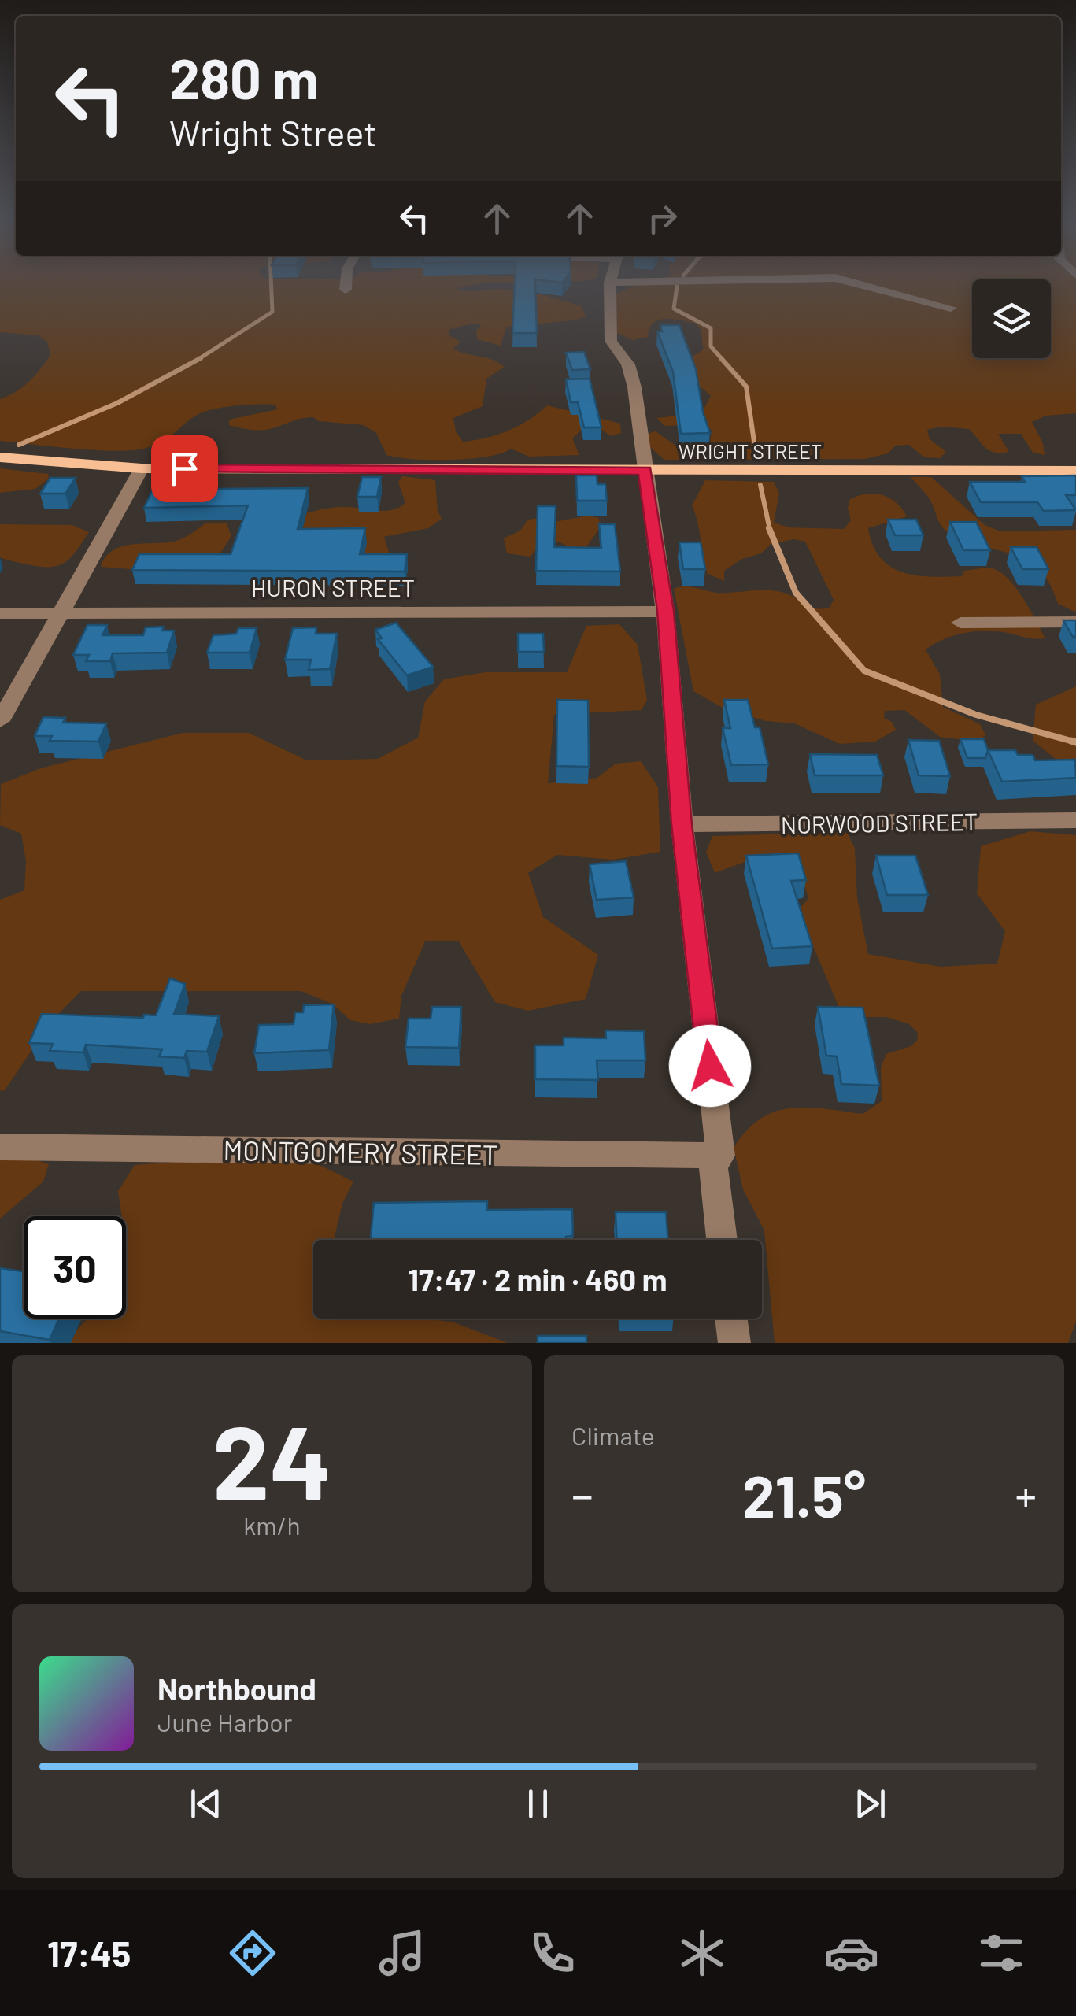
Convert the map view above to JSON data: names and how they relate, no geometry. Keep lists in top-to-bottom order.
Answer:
{
  "streets": {
    "main road": ["WRIGHT STREET"],
    "street": ["HURON STREET", "NORWOOD STREET", "MONTGOMERY STREET"]
  },
  "page": {
    "turn": ["280 m", "Wright Street"],
    "limit": "30",
    "trip": "17:47 · 2 min · 460 m",
    "tile": [
      ["24", "km/h"],
      "Climate"
    ],
    "heat": ["−", "21.5°", "+"],
    "song": ["Northbound", "June Harbor"],
    "tabs": "17:45"
  }
}
